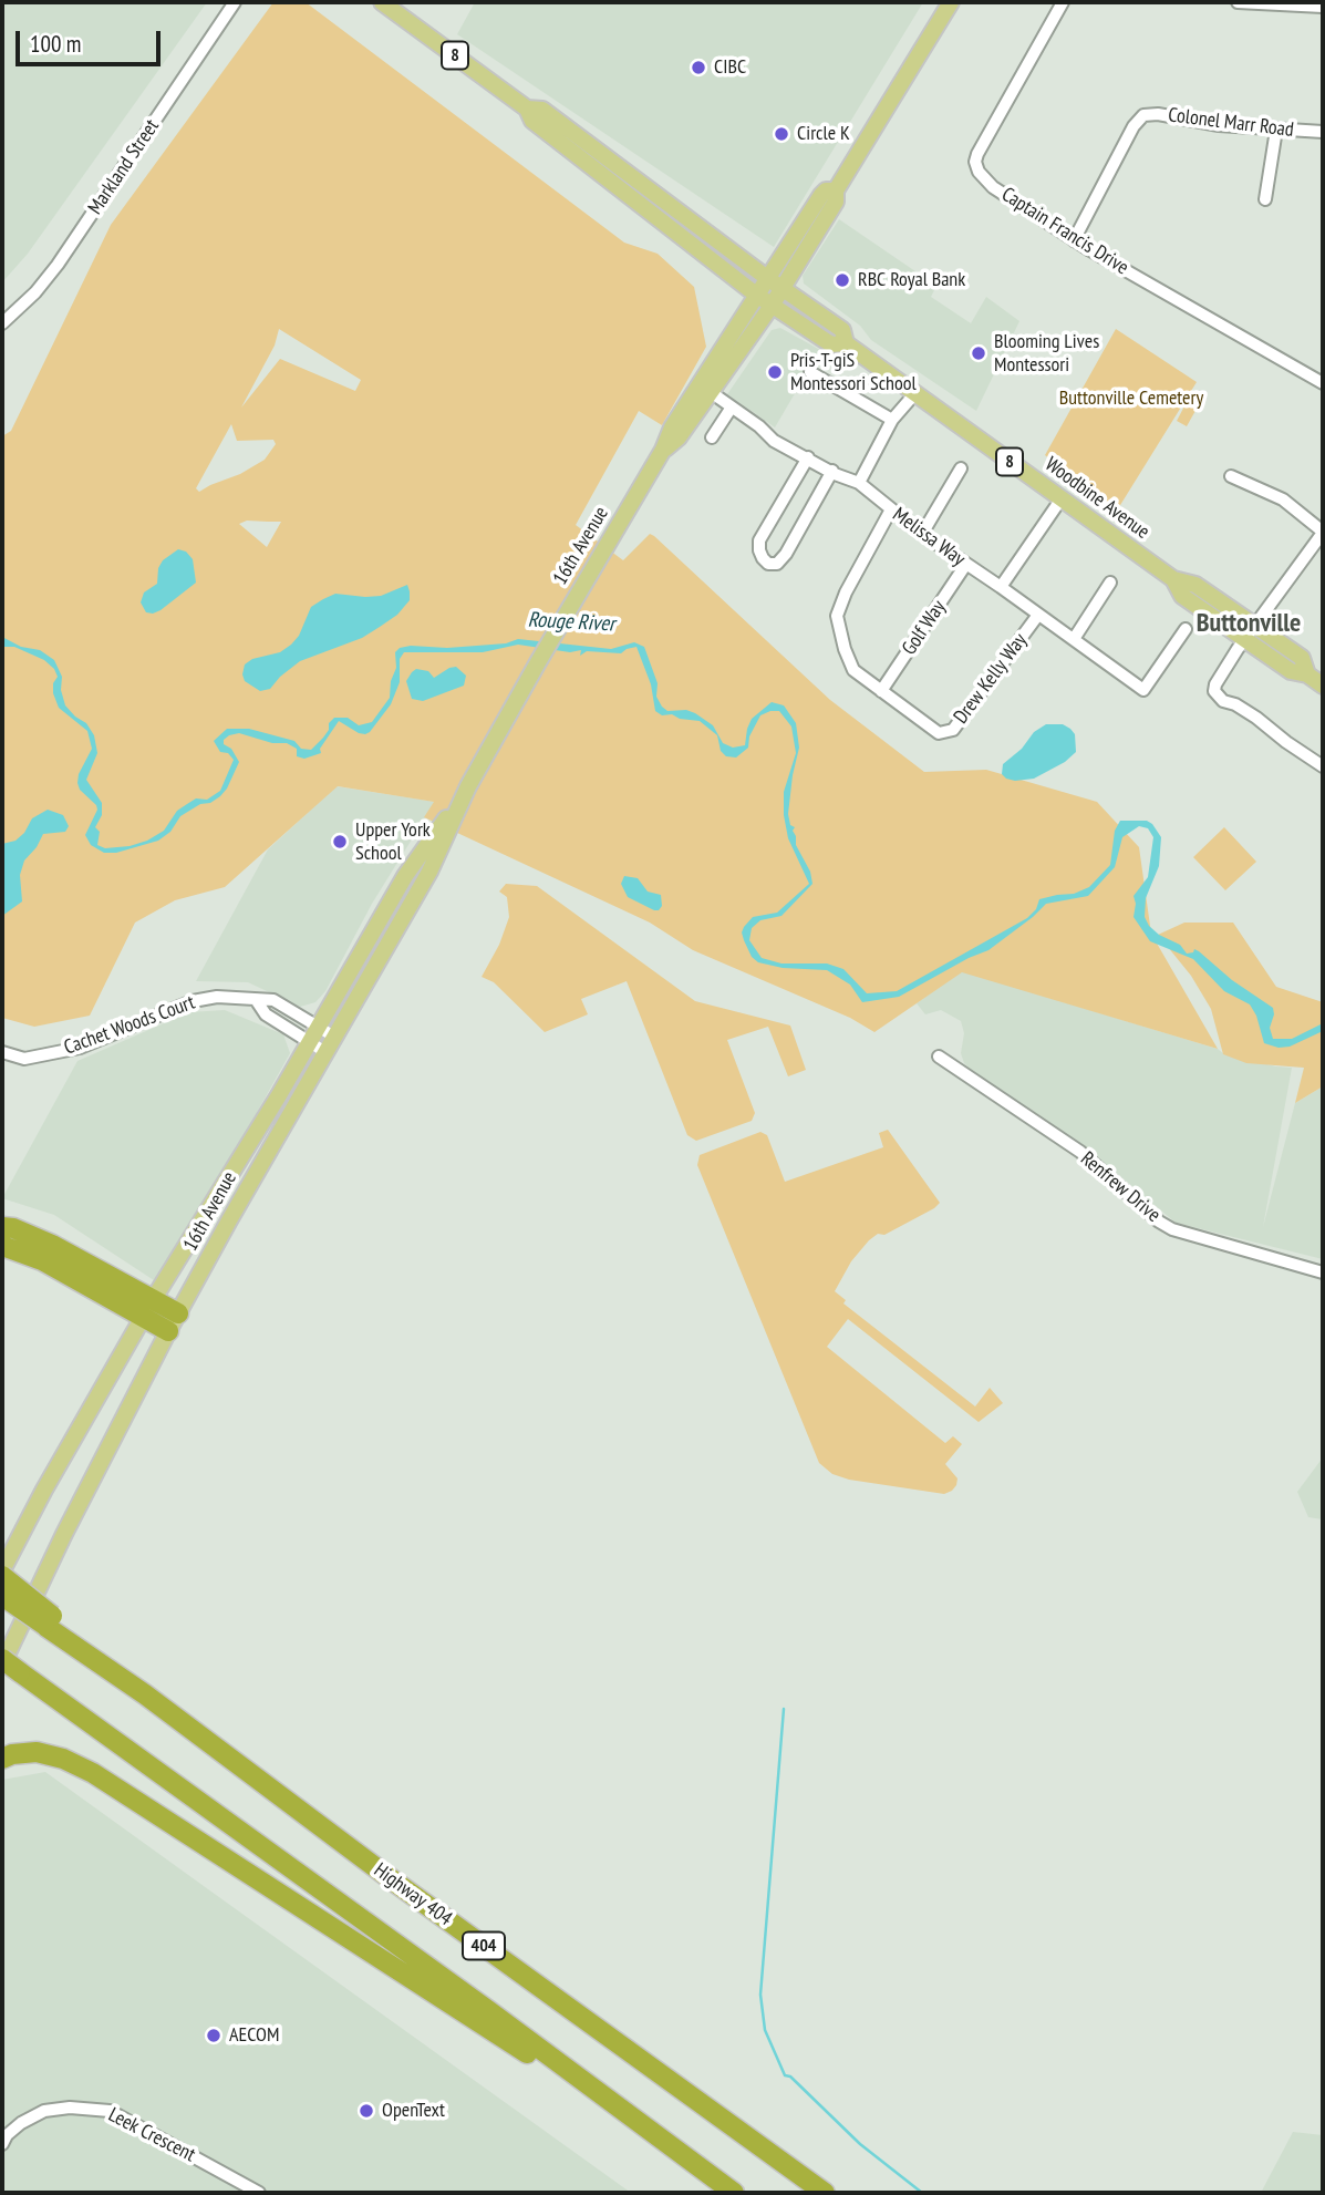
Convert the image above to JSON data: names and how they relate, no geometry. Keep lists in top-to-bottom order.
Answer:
{
  "streets": {
    "highway": ["Highway 404", "404"],
    "main road": ["8", "Woodbine Avenue", "16th Avenue"],
    "street": [
      "Colonel Marr Road",
      "Markland Street",
      "Captain Francis Drive",
      "Melissa Way",
      "Golf Way",
      "Drew Kelly Way",
      "Cachet Woods Court",
      "Renfrew Drive",
      "Leek Crescent"
    ]
  },
  "crossings": [
    ["Colonel Marr Road", "Captain Francis Drive"],
    ["Woodbine Avenue", "16th Avenue"],
    ["Melissa Way", "16th Avenue"],
    ["Melissa Way", "Golf Way"],
    ["Melissa Way", "Drew Kelly Way"],
    ["16th Avenue", "Cachet Woods Court"],
    ["16th Avenue", "404"],
    ["Golf Way", "Drew Kelly Way"]
  ],
  "districts": ["Buttonville"],
  "water": ["Rouge River"],
  "parks": ["Buttonville Cemetery"],
  "places": [
    "CIBC",
    "Circle K",
    "RBC Royal Bank",
    "Blooming Lives Montessori",
    "Pris-T-giS Montessori School",
    "Upper York School",
    "AECOM",
    "OpenText"
  ],
  "scale_bar": "100 m"
}
